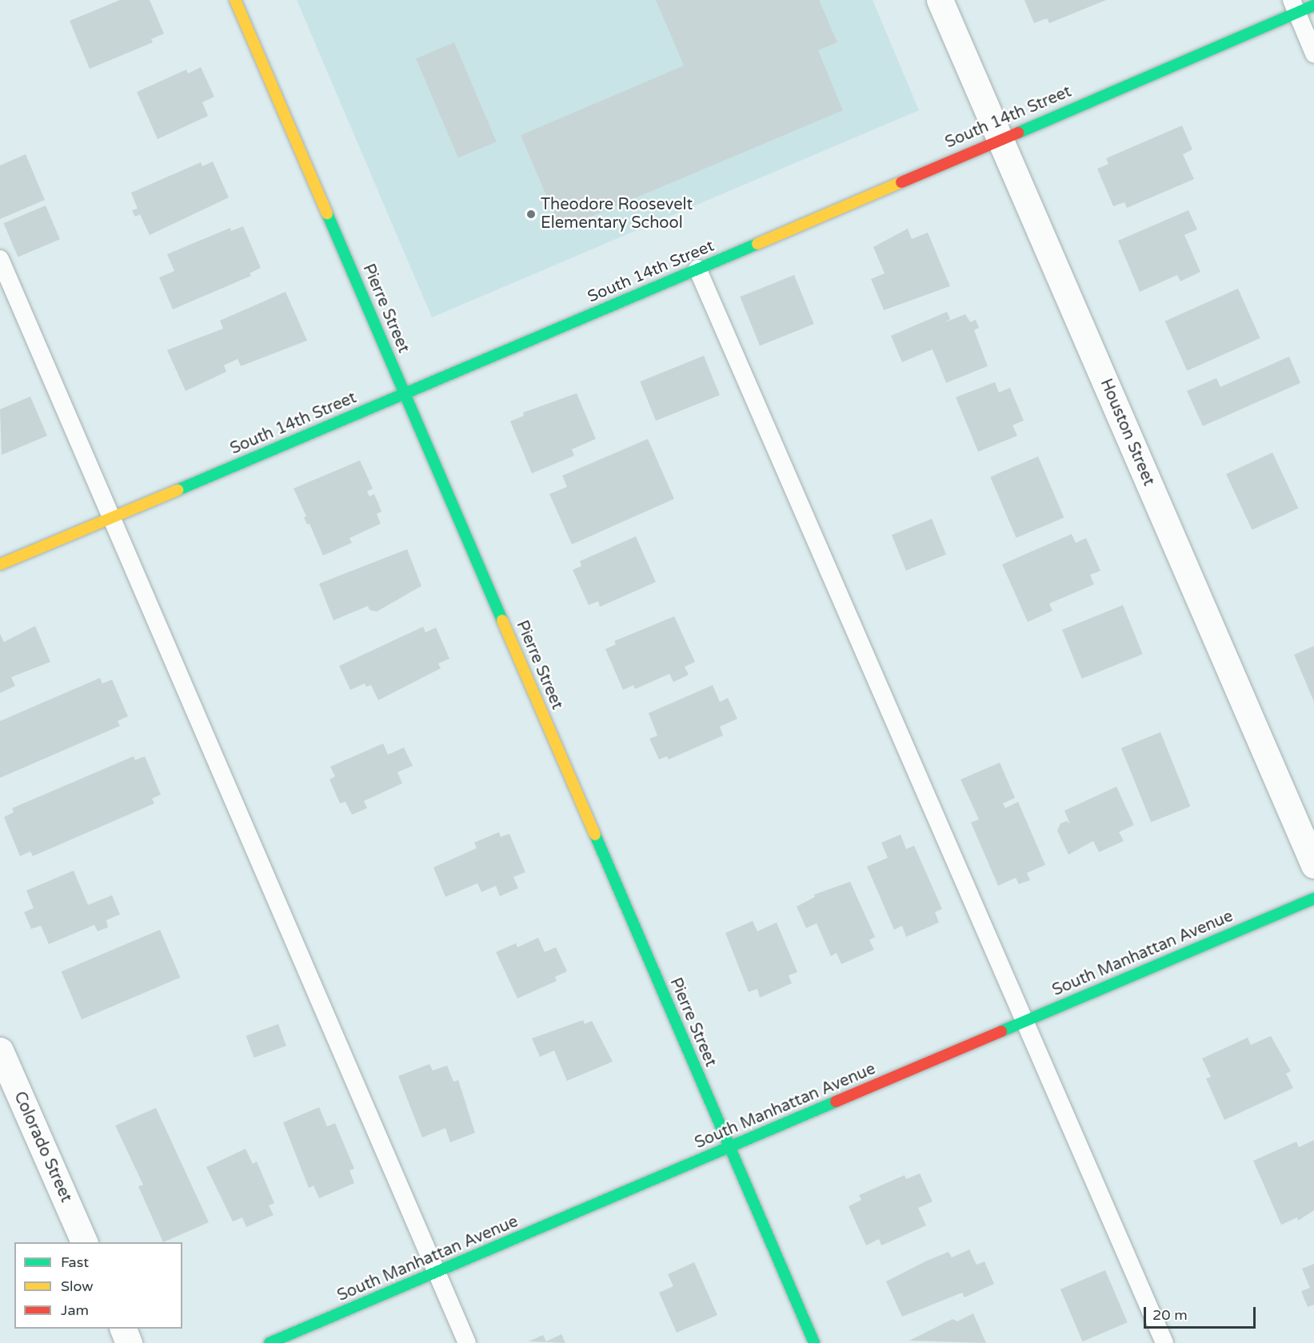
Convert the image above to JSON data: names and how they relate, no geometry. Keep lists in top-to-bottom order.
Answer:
{
  "streets": {
    "street": [
      "South 14th Street",
      "Pierre Street",
      "Houston Street",
      "South Manhattan Avenue",
      "Colorado Street"
    ]
  },
  "crossings": [
    ["South 14th Street", "Pierre Street"],
    ["South 14th Street", "Houston Street"],
    ["Pierre Street", "South Manhattan Avenue"]
  ],
  "places": ["Theodore Roosevelt Elementary School"],
  "legend": ["Fast", "Slow", "Jam"],
  "scale_bar": "20 m"
}
